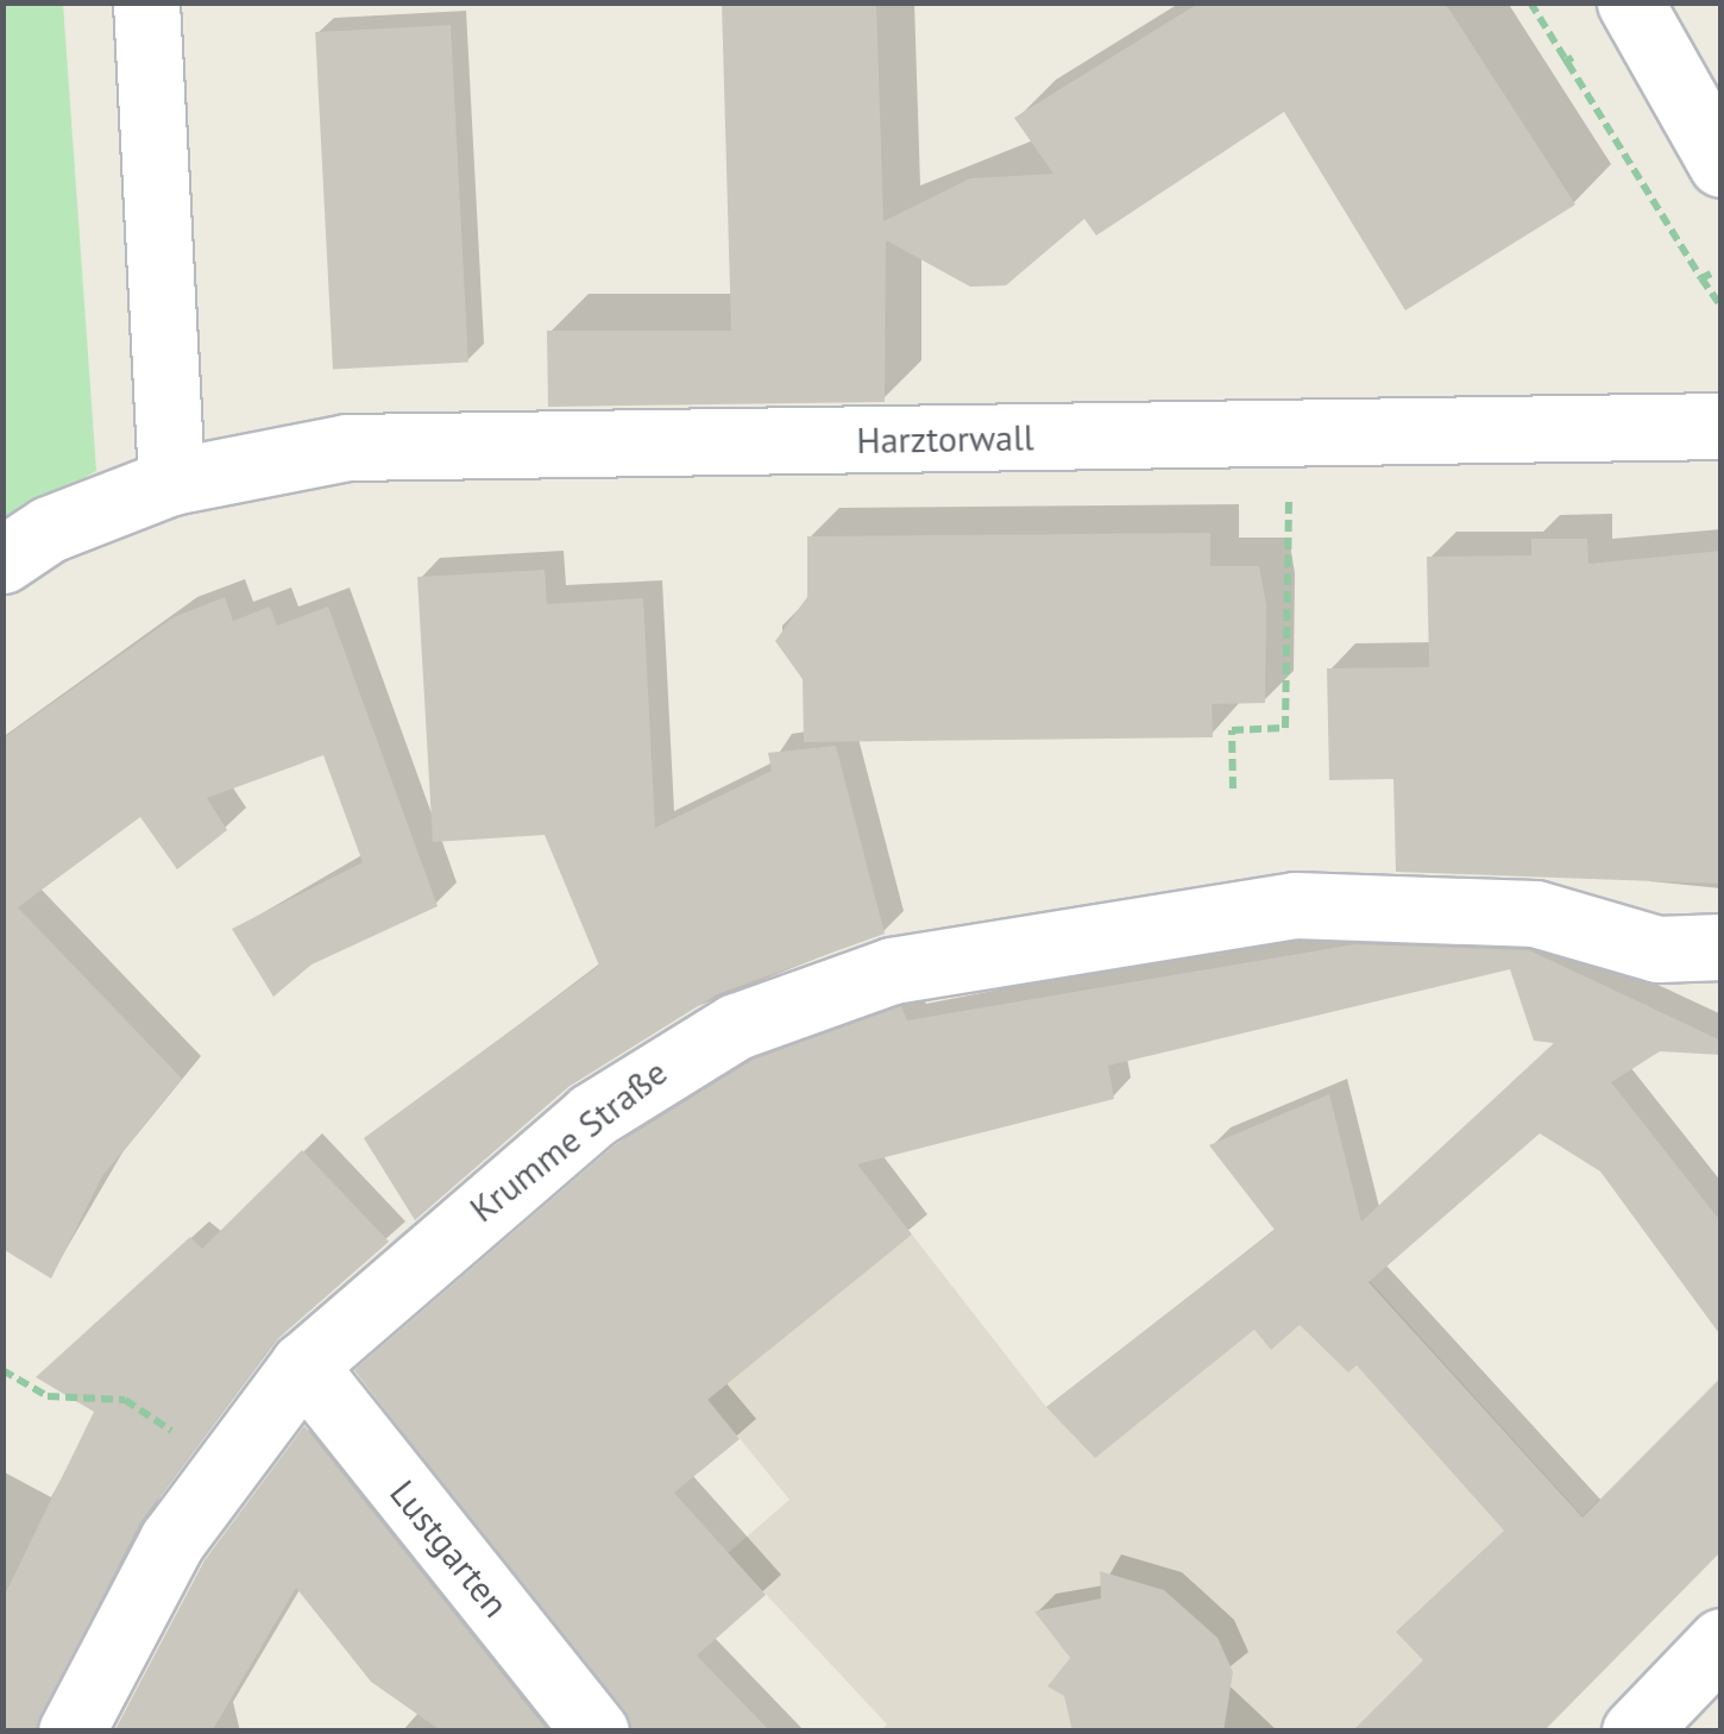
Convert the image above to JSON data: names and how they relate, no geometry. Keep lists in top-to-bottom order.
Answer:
{
  "streets": {
    "street": ["Harztorwall", "Krumme Straße", "Lustgarten"]
  },
  "crossings": [
    ["Krumme Straße", "Lustgarten"]
  ]
}
